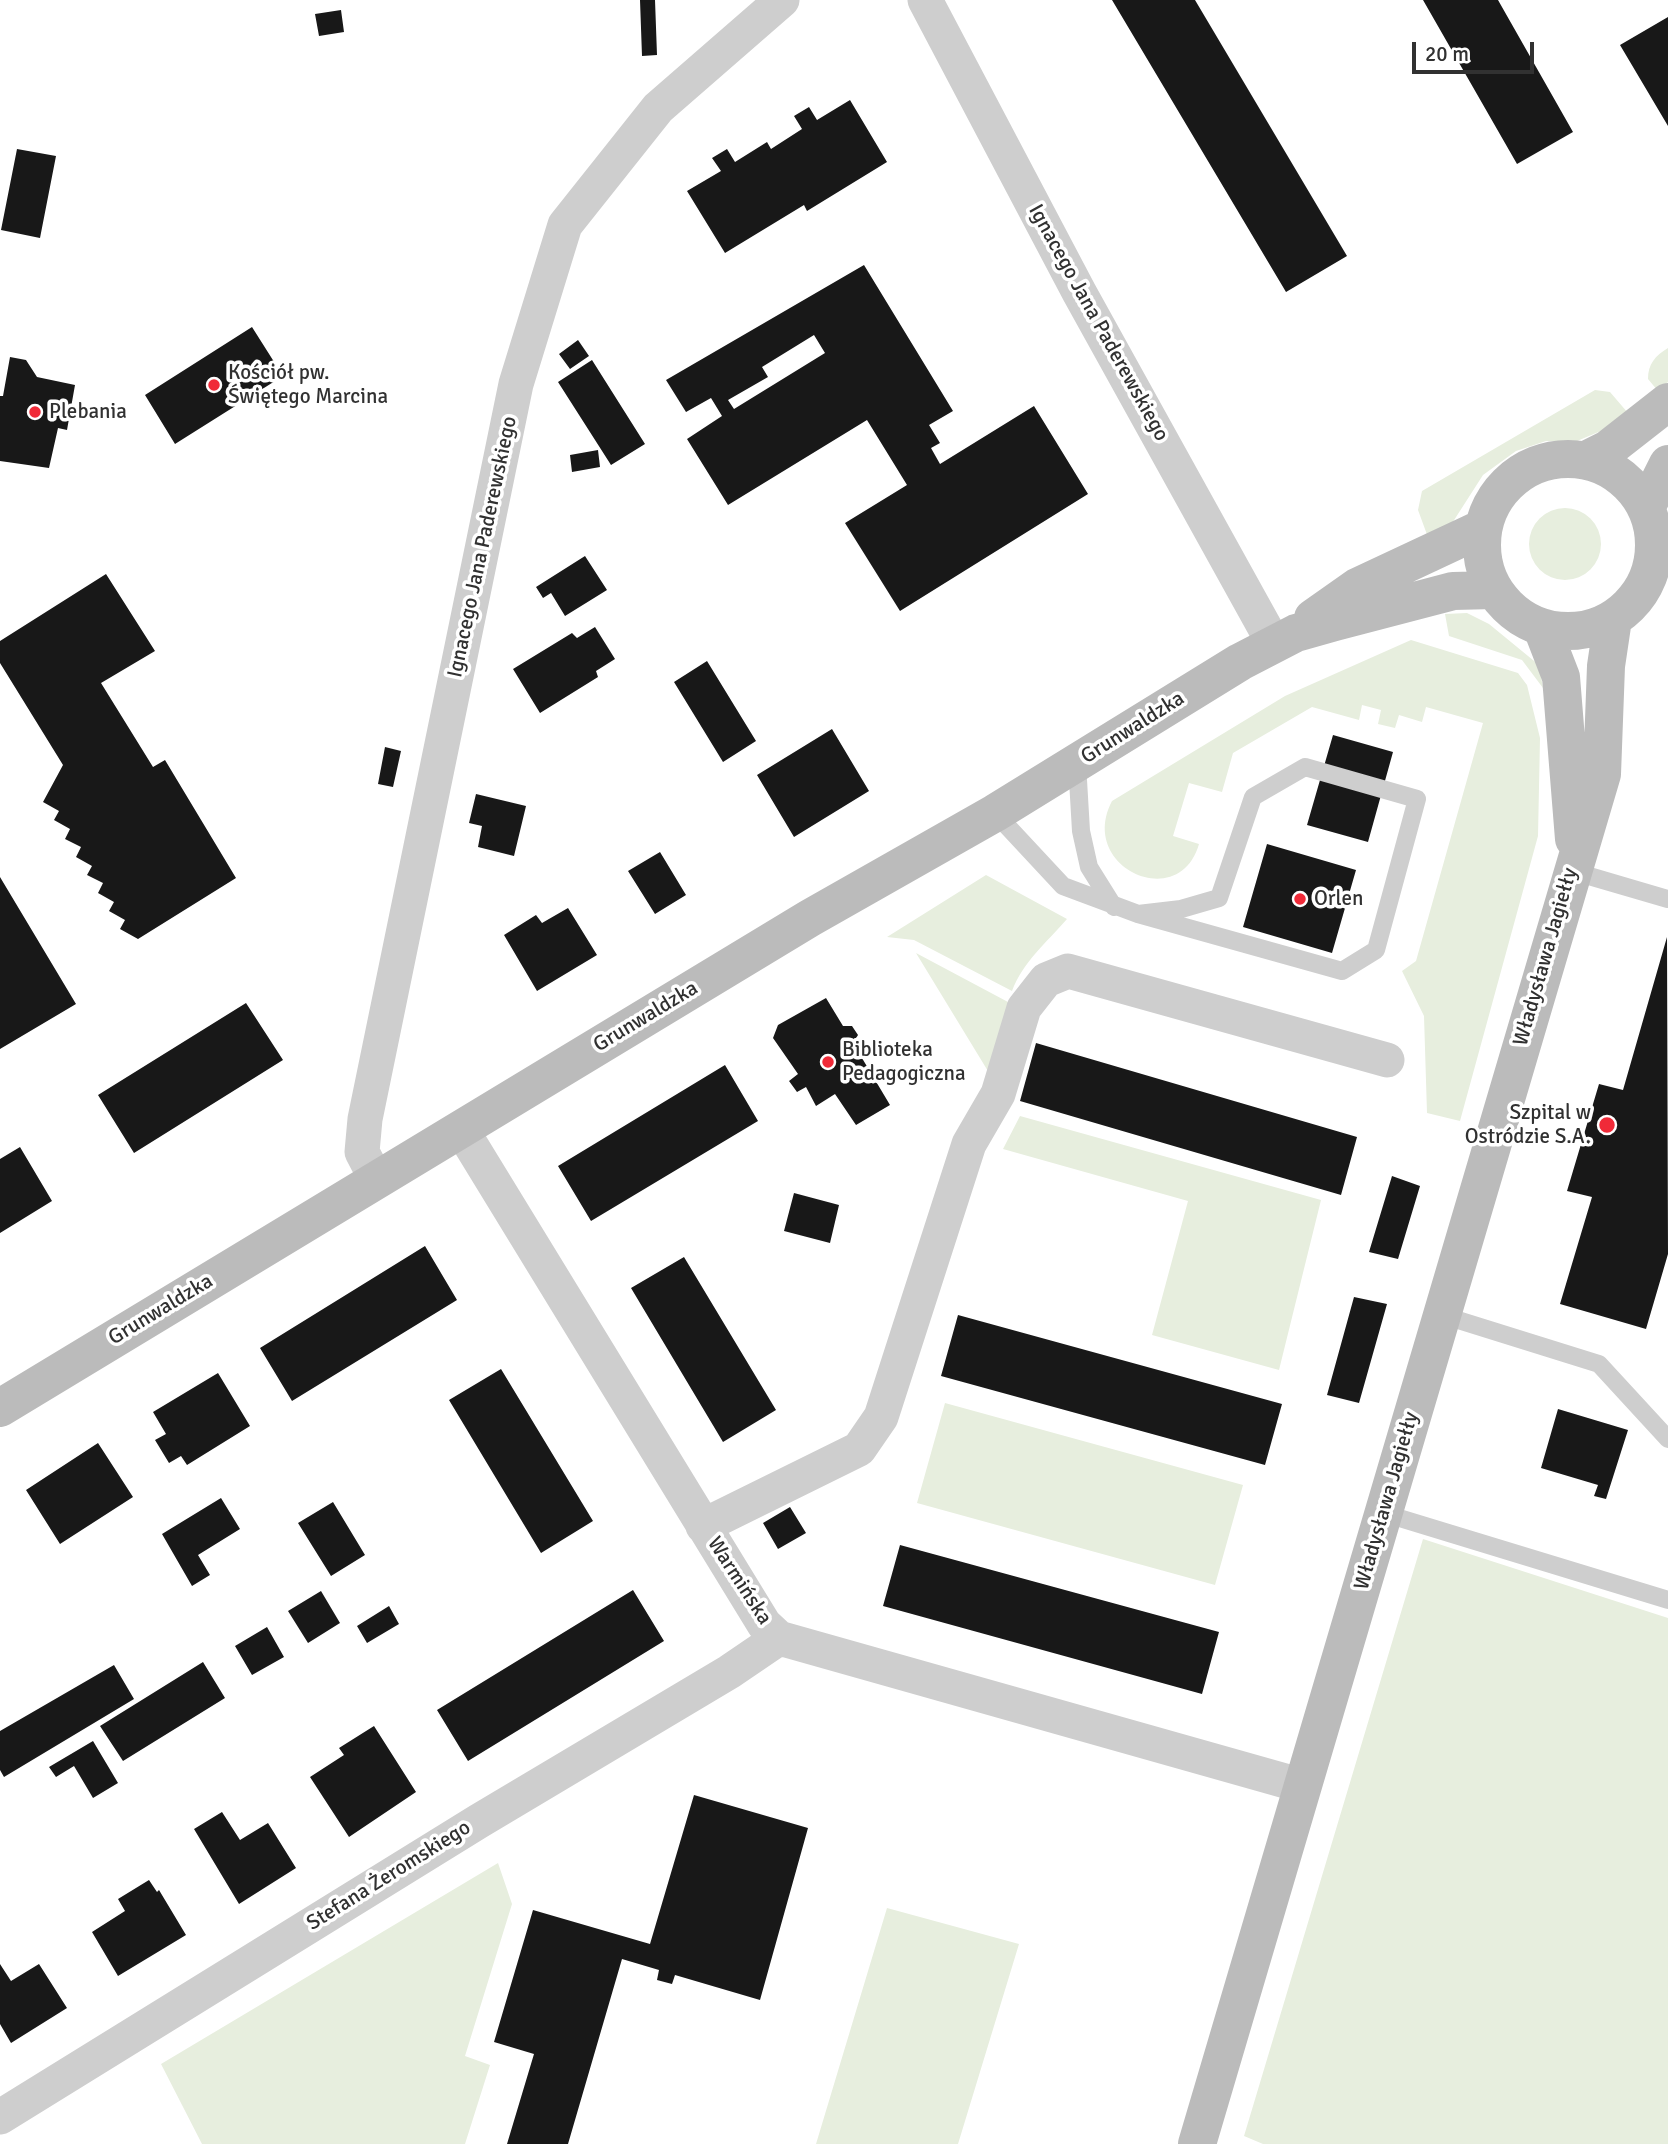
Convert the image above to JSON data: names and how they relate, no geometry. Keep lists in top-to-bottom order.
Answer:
{
  "streets": {
    "main road": ["Grunwaldzka", "Władysława Jagiełły"],
    "street": ["Ignacego Jana Paderewskiego", "Warmińska", "Stefana Żeromskiego"]
  },
  "crossings": [
    ["Ignacego Jana Paderewskiego", "Grunwaldzka"],
    ["Grunwaldzka", "Władysława Jagiełły"],
    ["Grunwaldzka", "Warmińska"],
    ["Władysława Jagiełły", "Warmińska"],
    ["Warmińska", "Stefana Żeromskiego"]
  ],
  "places": [
    "Kościół pw. Świętego Marcina",
    "Plebania",
    "Orlen",
    "Biblioteka Pedagogiczna",
    "Szpital w Ostródzie S.A."
  ],
  "scale_bar": "20 m"
}
